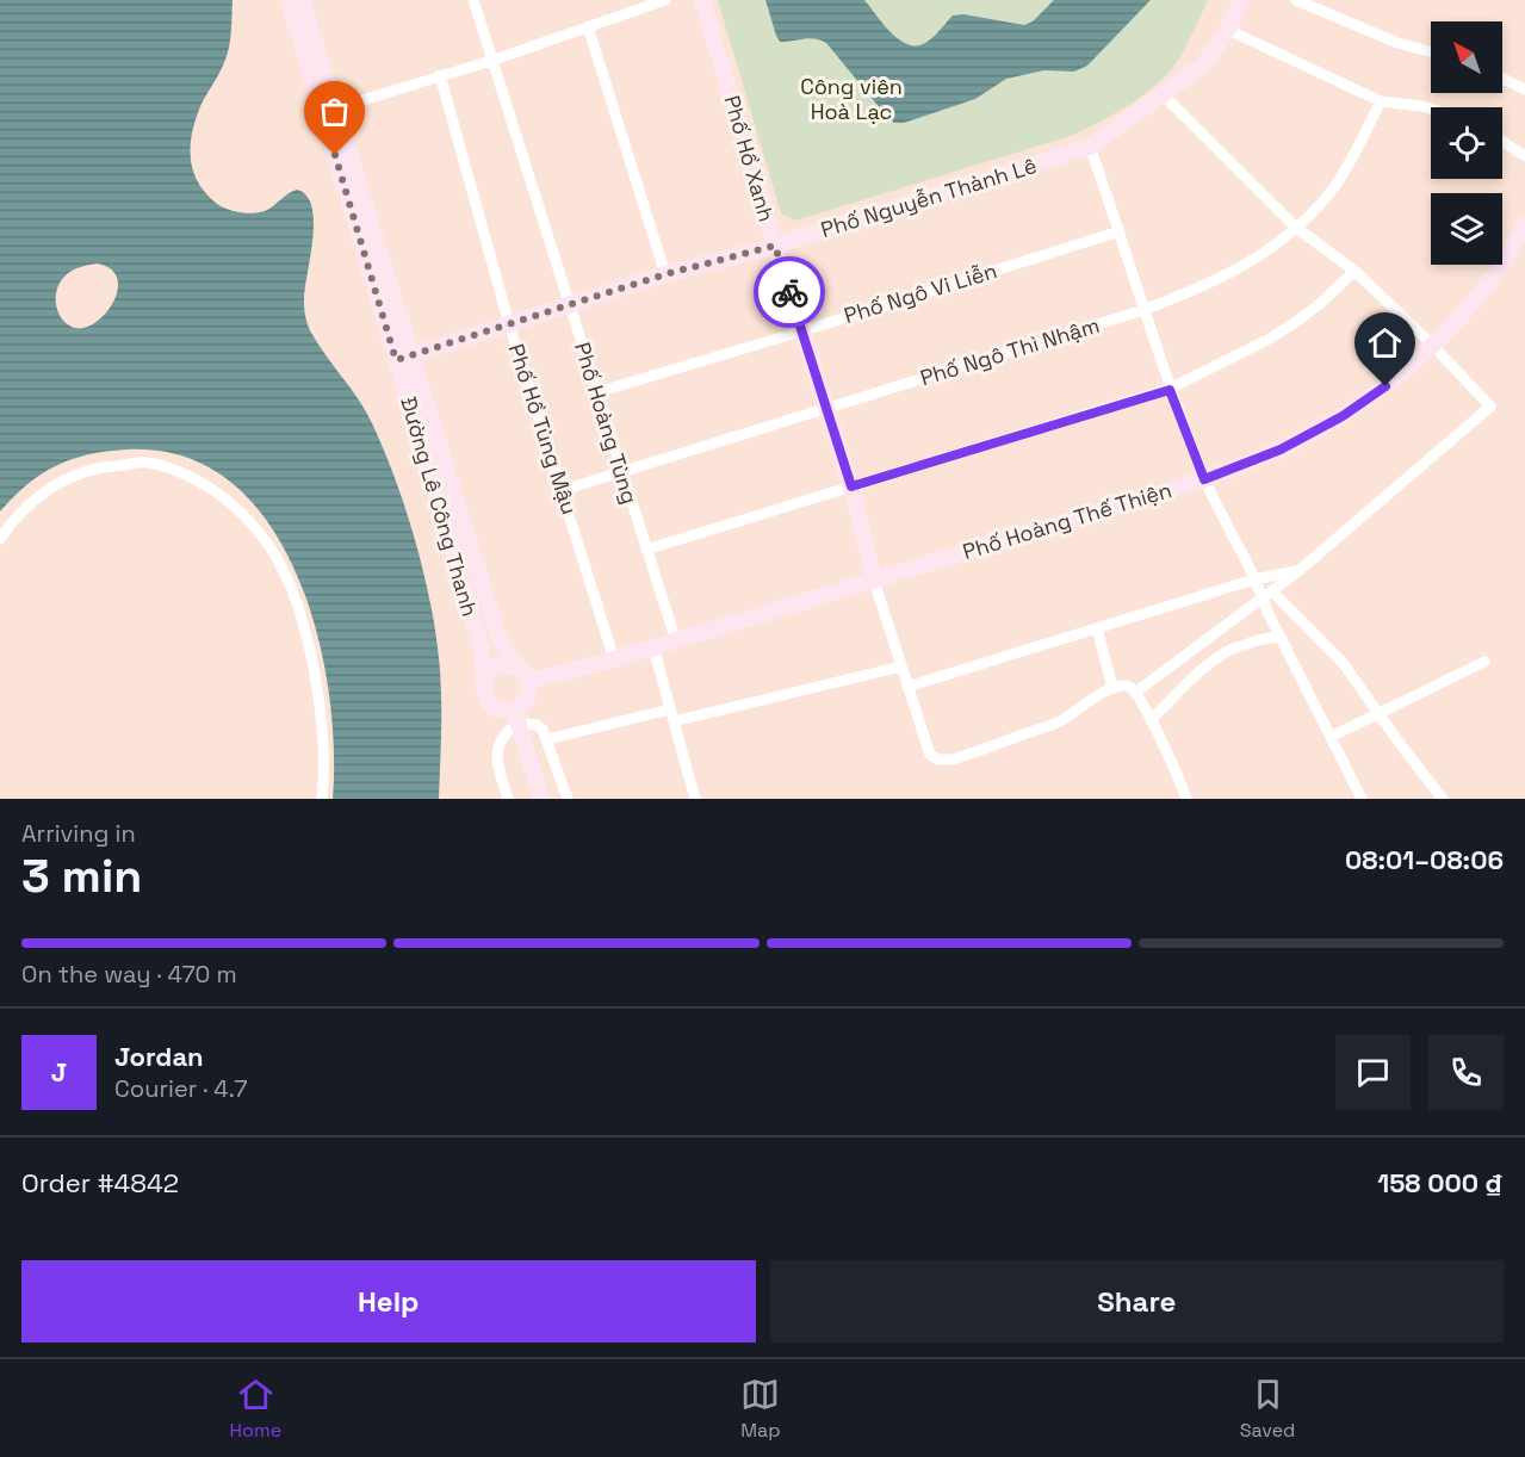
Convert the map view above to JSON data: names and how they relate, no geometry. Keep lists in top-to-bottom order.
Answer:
{
  "streets": {
    "street": [
      "Phố Hồ Xanh",
      "Phố Nguyễn Thành Lê",
      "Phố Ngô Vi Liễn",
      "Phố Ngô Thì Nhậm",
      "Phố Hoàng Tùng",
      "Phố Hồ Tùng Mậu",
      "Đường Lê Công Thanh",
      "Phố Hoàng Thế Thiện"
    ]
  },
  "crossings": [
    ["Phố Hồ Xanh", "Phố Nguyễn Thành Lê"],
    ["Phố Hồ Xanh", "Phố Ngô Vi Liễn"],
    ["Phố Hồ Xanh", "Phố Ngô Thì Nhậm"],
    ["Phố Hồ Xanh", "Phố Hoàng Thế Thiện"],
    ["Phố Nguyễn Thành Lê", "Phố Hoàng Tùng"],
    ["Phố Nguyễn Thành Lê", "Phố Hồ Tùng Mậu"],
    ["Phố Nguyễn Thành Lê", "Đường Lê Công Thanh"],
    ["Phố Ngô Vi Liễn", "Phố Hoàng Tùng"],
    ["Phố Ngô Thì Nhậm", "Phố Hoàng Tùng"],
    ["Phố Ngô Thì Nhậm", "Phố Hồ Tùng Mậu"],
    ["Phố Hoàng Tùng", "Phố Hoàng Thế Thiện"],
    ["Phố Hồ Tùng Mậu", "Phố Hoàng Thế Thiện"],
    ["Đường Lê Công Thanh", "Phố Hoàng Thế Thiện"]
  ],
  "parks": ["Công viên Hoà Lạc"],
  "north": "top left",
  "page": {
    "heading": ["3 min", "Arriving in", "08:01–08:06"],
    "panel": [
      "Jordan",
      "Courier · 4.7",
      "Order #4842",
      "158 000 ₫"
    ],
    "bar": "On the way · 470 m",
    "round": "J",
    "buttons": ["Help", "Share"],
    "tabs": ["Home", "Map", "Saved"]
  }
}
